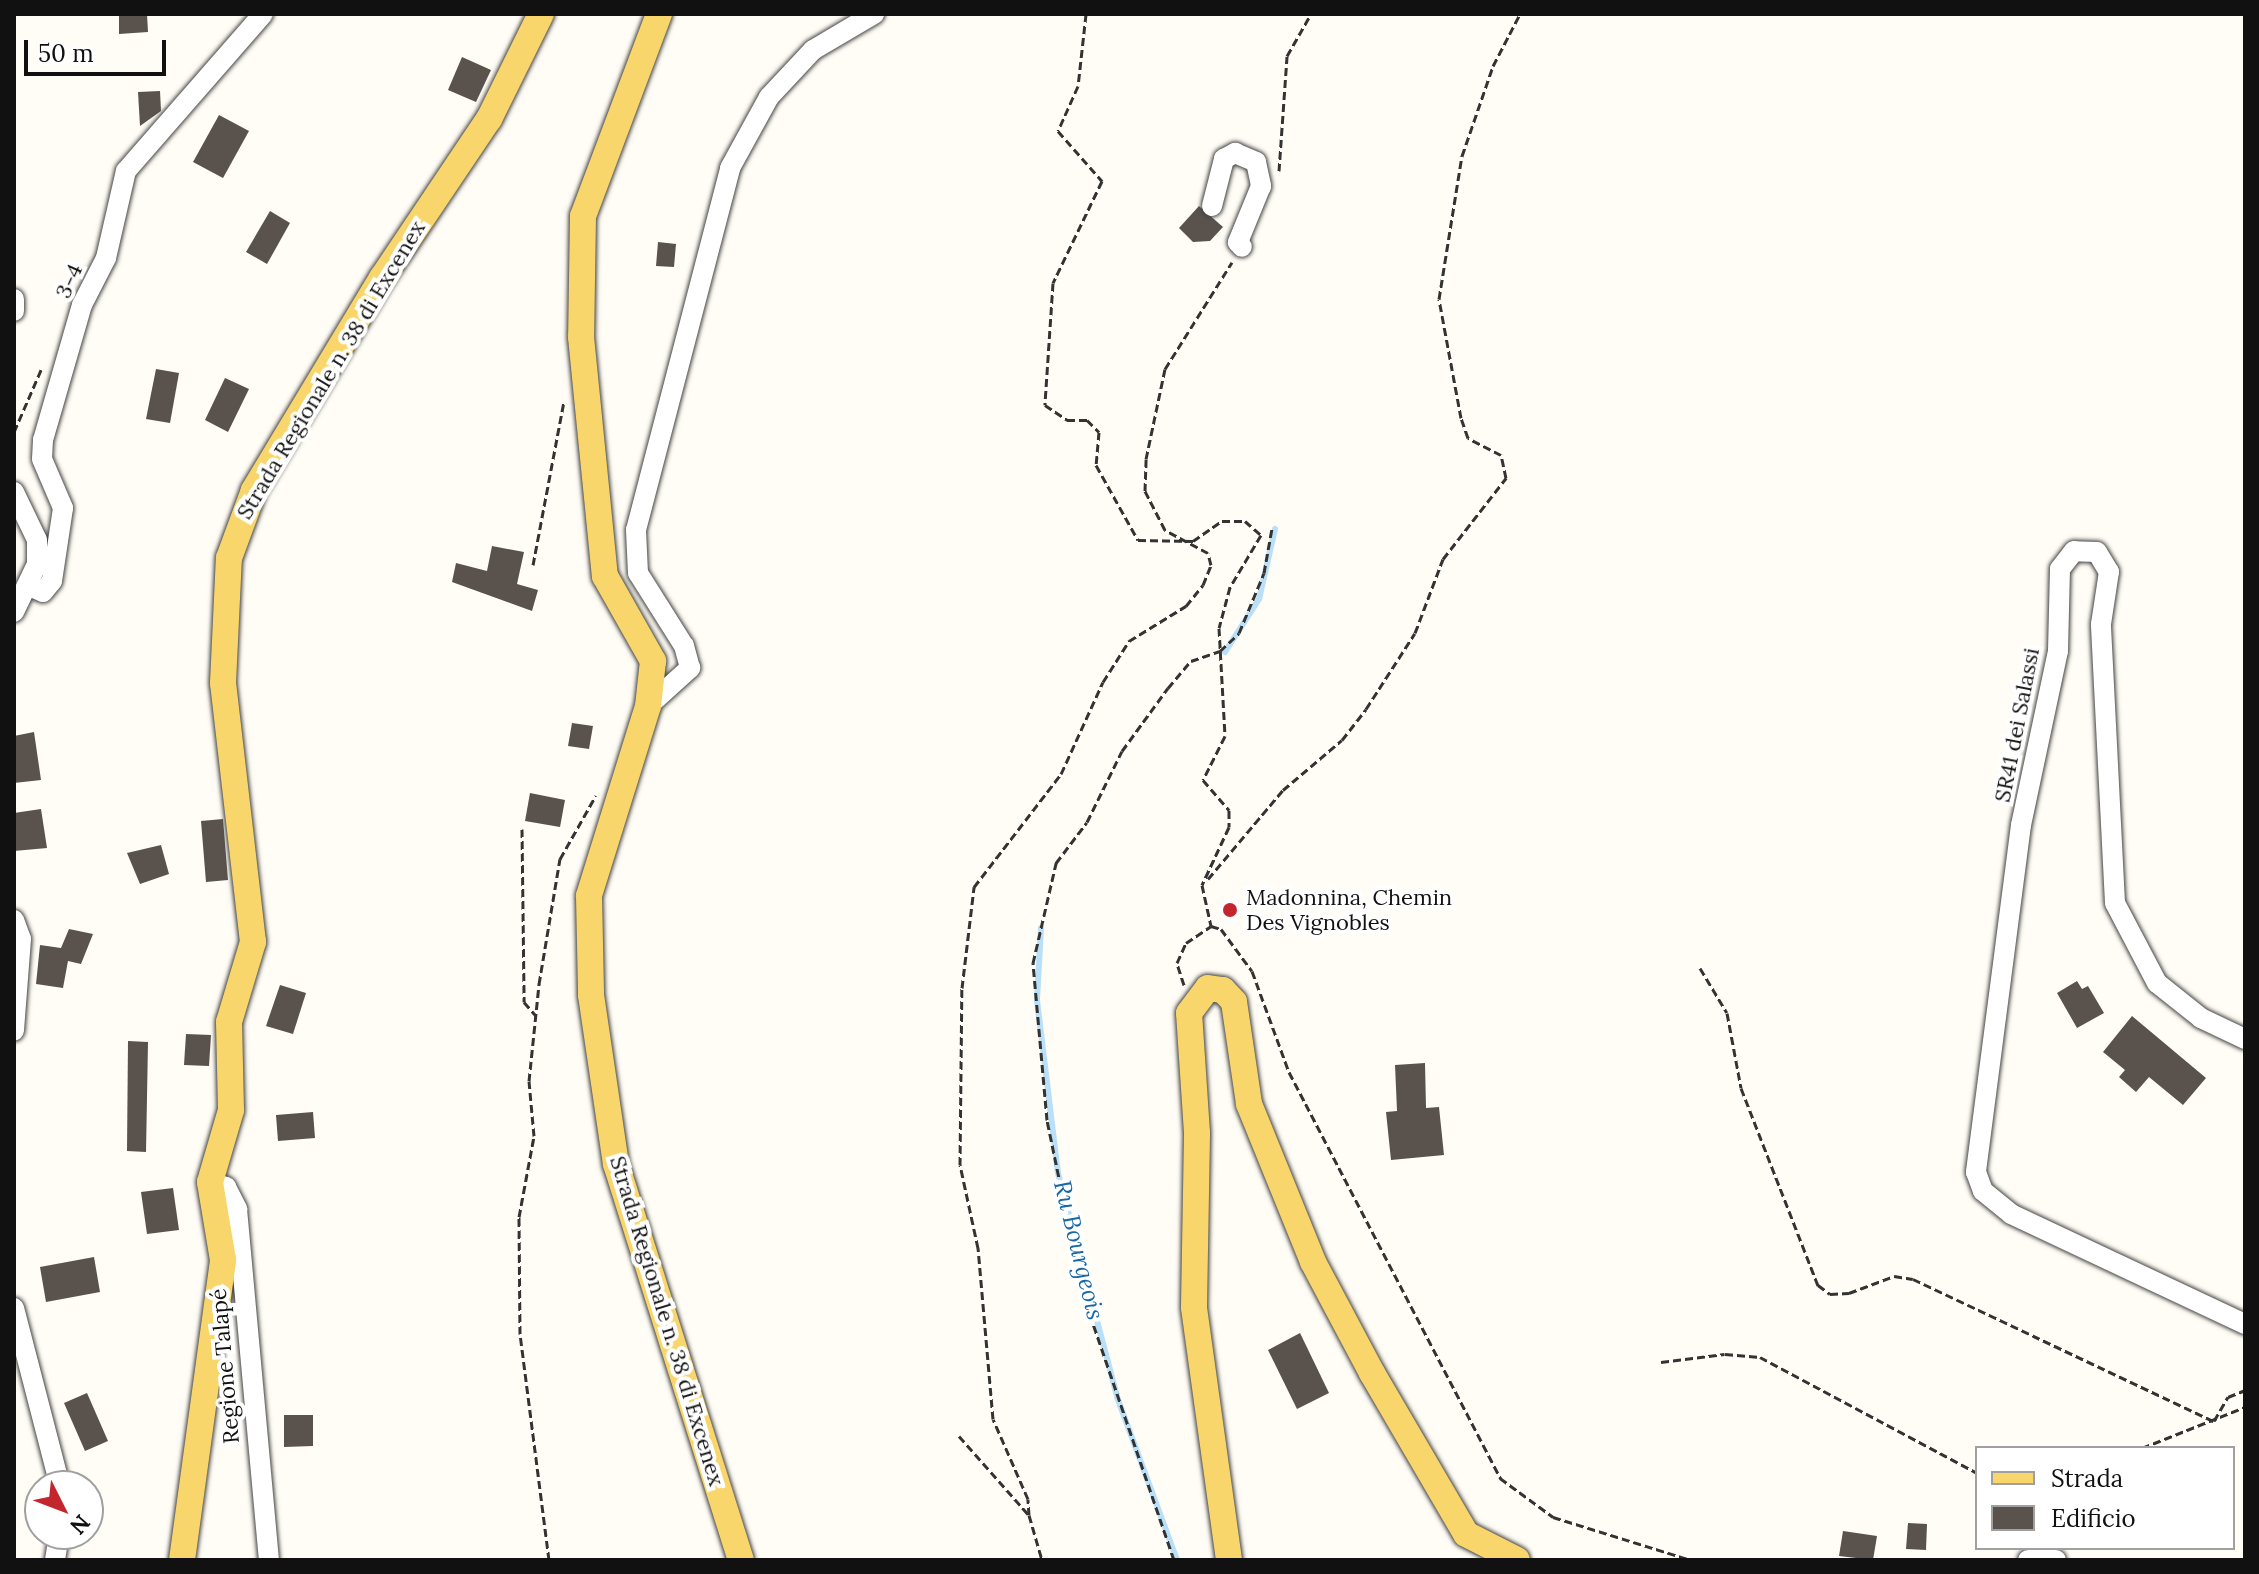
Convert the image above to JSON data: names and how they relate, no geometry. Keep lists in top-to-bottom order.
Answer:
{
  "streets": {
    "main road": ["Strada Regionale n. 38 di Excenex"],
    "street": ["3-4", "SR41 dei Salassi", "Regione Talapé"]
  },
  "crossings": [
    ["Strada Regionale n. 38 di Excenex", "Regione Talapé"]
  ],
  "water": ["Ru Bourgeois"],
  "places": ["Madonnina, Chemin Des Vignobles"],
  "legend": ["Strada", "Edificio"],
  "scale_bar": "50 m",
  "north": "bottom right"
}
